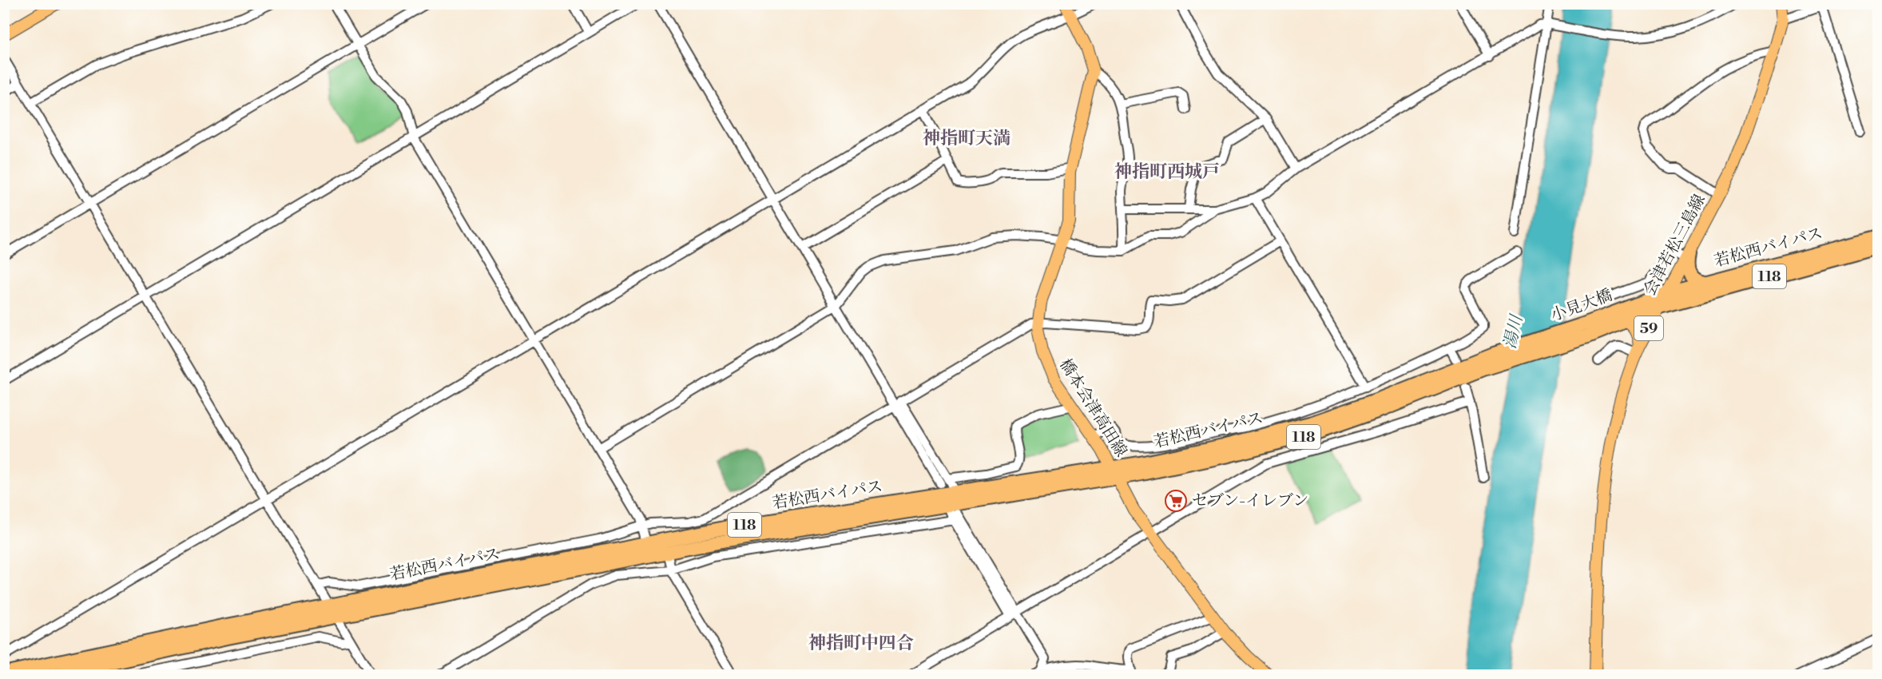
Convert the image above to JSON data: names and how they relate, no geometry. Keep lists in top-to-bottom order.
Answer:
{
  "streets": {
    "highway": ["若松西バイパス", "118", "小見大橋"],
    "main road": ["会津若松三島線", "59", "橋本会津高田線"]
  },
  "crossings": [
    ["会津若松三島線", "若松西バイパス"],
    ["会津若松三島線", "小見大橋"],
    ["若松西バイパス", "小見大橋"],
    ["若松西バイパス", "橋本会津高田線"]
  ],
  "districts": ["神指町天満", "神指町西城戸", "神指町中四合"],
  "water": ["湯川"],
  "places": {
    "supermarket": ["セブン-イレブン"]
  }
}
